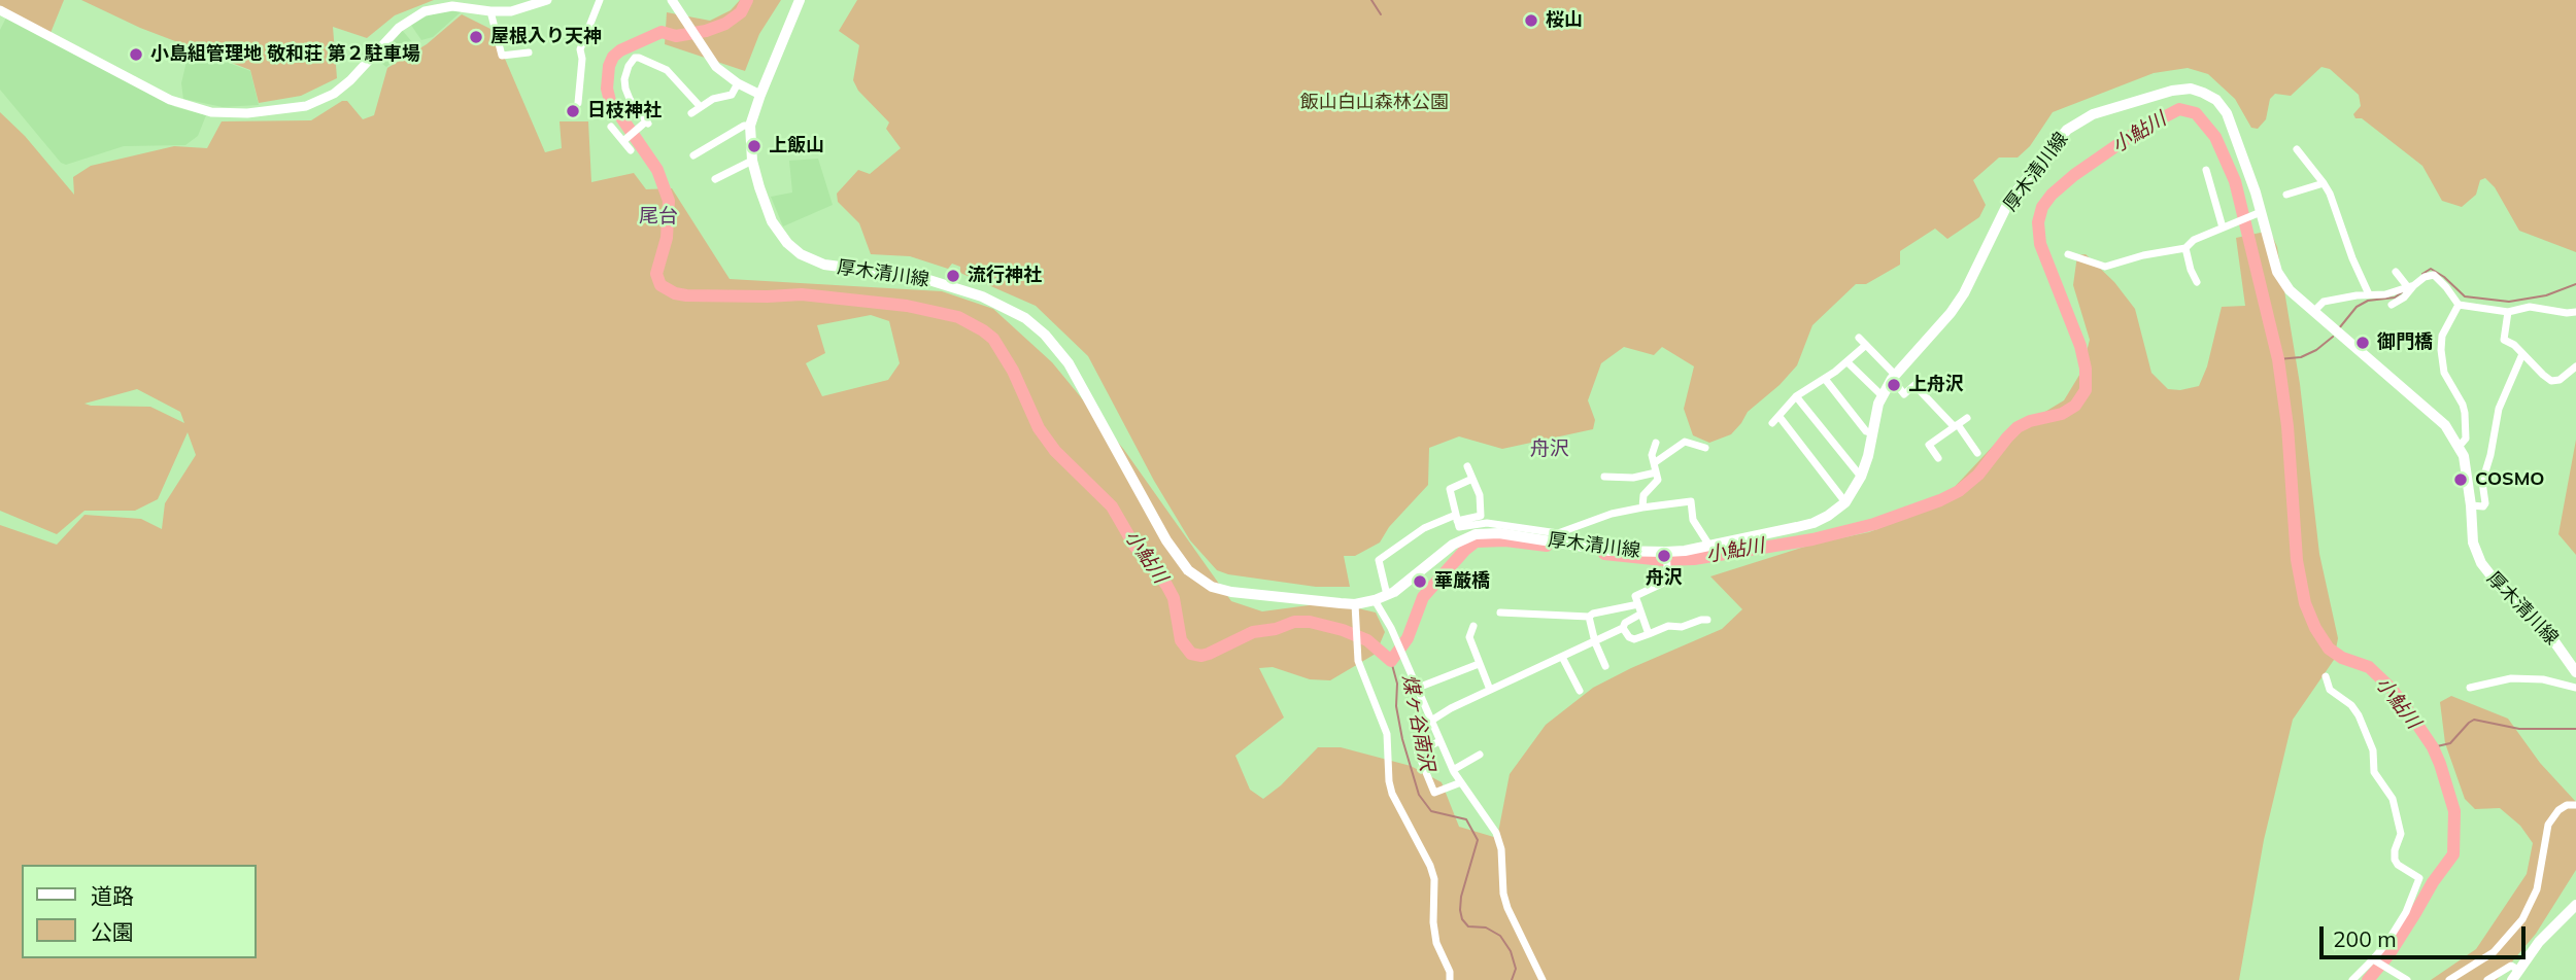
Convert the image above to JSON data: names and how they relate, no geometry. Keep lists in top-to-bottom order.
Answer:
{
  "streets": {
    "main road": ["厚木清川線"]
  },
  "districts": ["尾台", "舟沢"],
  "water": ["小鮎川", "煤ヶ谷南沢"],
  "parks": ["飯山白山森林公園"],
  "places": [
    "桜山",
    "屋根入り天神",
    "小島組管理地 敬和荘 第２駐車場",
    "日枝神社",
    "上飯山",
    "流行神社",
    "御門橋",
    "上舟沢",
    "COSMO",
    "舟沢",
    "華厳橋"
  ],
  "legend": ["道路", "公園"],
  "scale_bar": "200 m"
}
